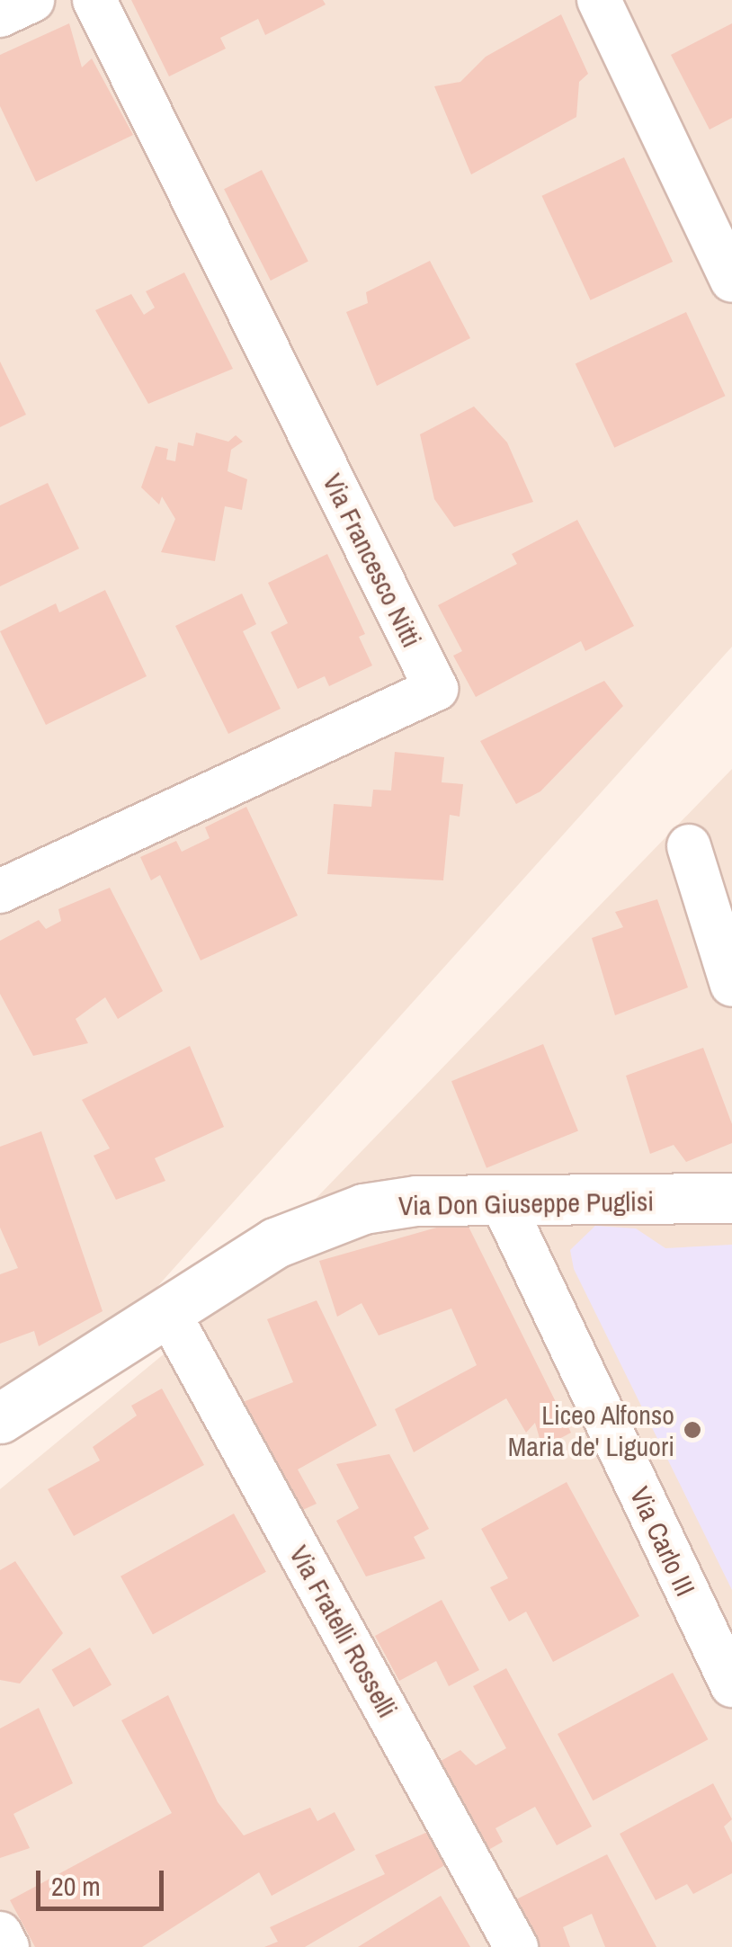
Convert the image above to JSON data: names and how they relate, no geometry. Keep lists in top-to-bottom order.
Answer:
{
  "streets": {
    "street": [
      "Via Francesco Nitti",
      "Via Don Giuseppe Puglisi",
      "Via Carlo III",
      "Via Fratelli Rosselli"
    ]
  },
  "crossings": [
    ["Via Don Giuseppe Puglisi", "Via Carlo III"],
    ["Via Don Giuseppe Puglisi", "Via Fratelli Rosselli"]
  ],
  "places": ["Liceo Alfonso Maria de' Liguori"],
  "scale_bar": "20 m"
}
